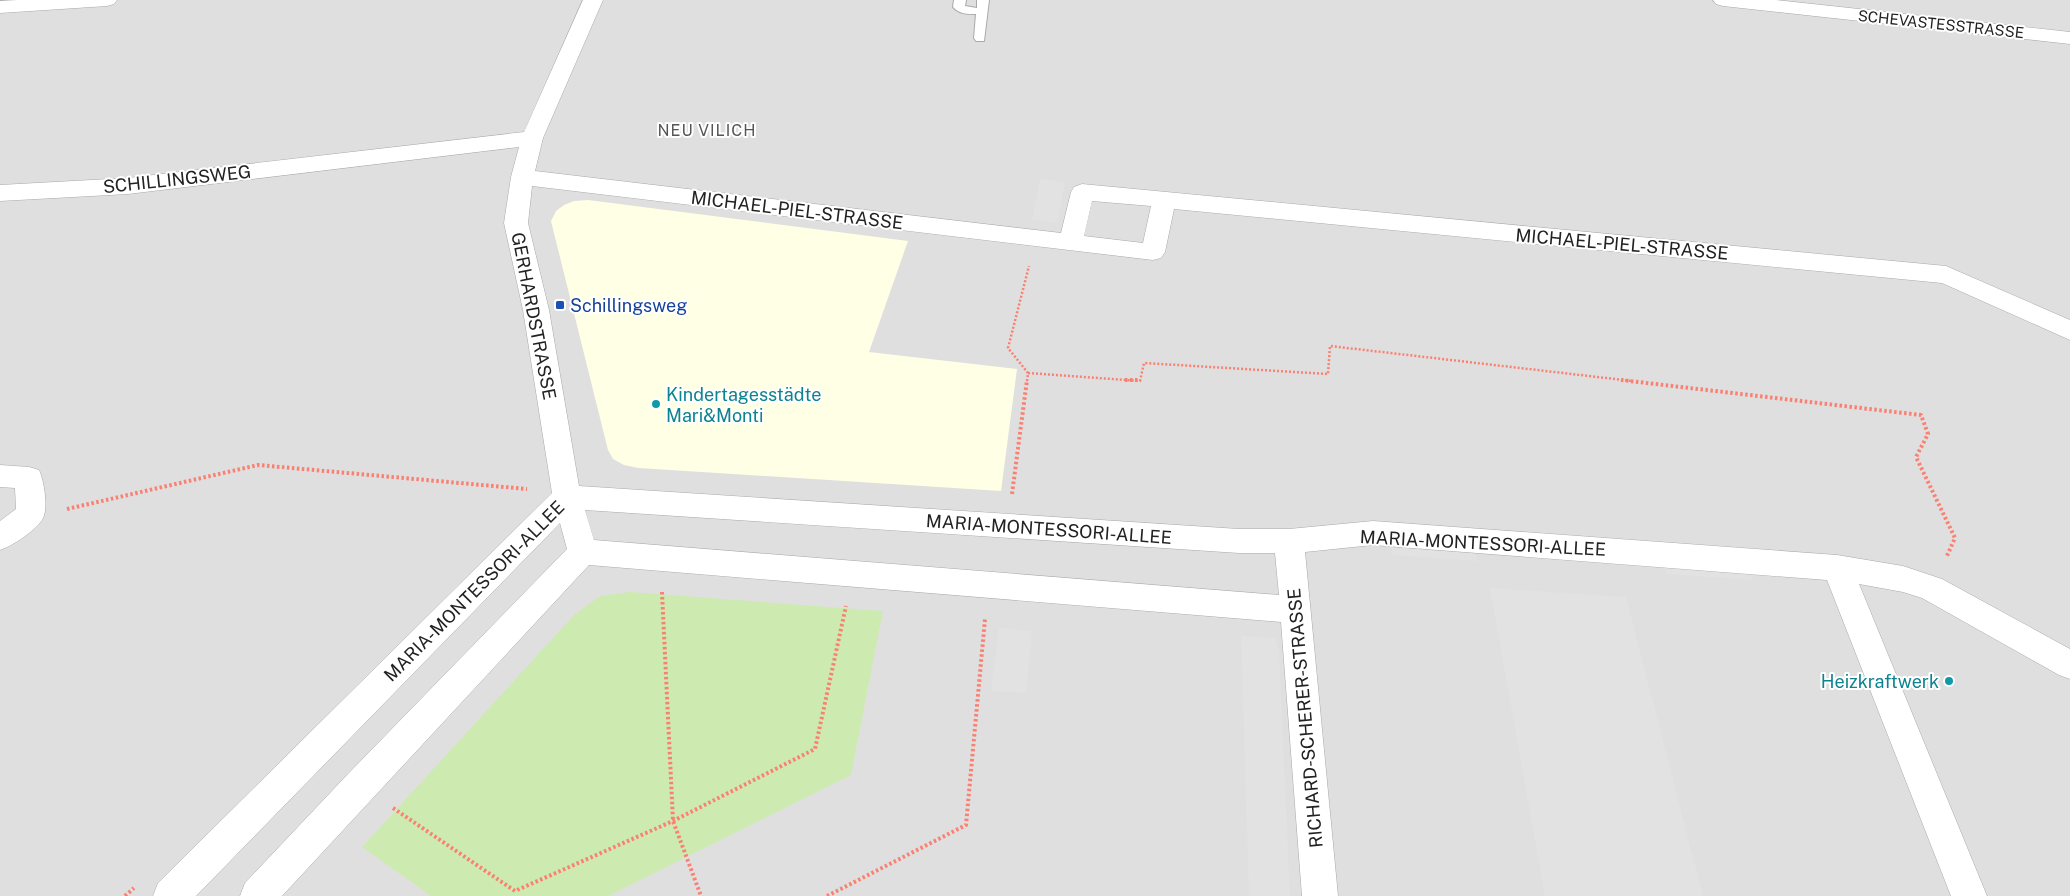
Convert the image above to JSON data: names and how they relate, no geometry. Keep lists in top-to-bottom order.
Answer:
{
  "streets": {
    "street": [
      "SCHEVASTESSTRASSE",
      "SCHILLINGSWEG",
      "MICHAEL-PIEL-STRASSE",
      "GERHARDSTRASSE",
      "MARIA-MONTESSORI-ALLEE",
      "RICHARD-SCHERER-STRASSE"
    ]
  },
  "crossings": [
    ["SCHILLINGSWEG", "GERHARDSTRASSE"],
    ["MICHAEL-PIEL-STRASSE", "GERHARDSTRASSE"],
    ["GERHARDSTRASSE", "MARIA-MONTESSORI-ALLEE"],
    ["MARIA-MONTESSORI-ALLEE", "RICHARD-SCHERER-STRASSE"]
  ],
  "districts": ["NEU VILICH"],
  "places": {
    "transit": ["Schillingsweg"],
    "other": ["Kindertagesstädte Mari&Monti", "Heizkraftwerk"]
  }
}
